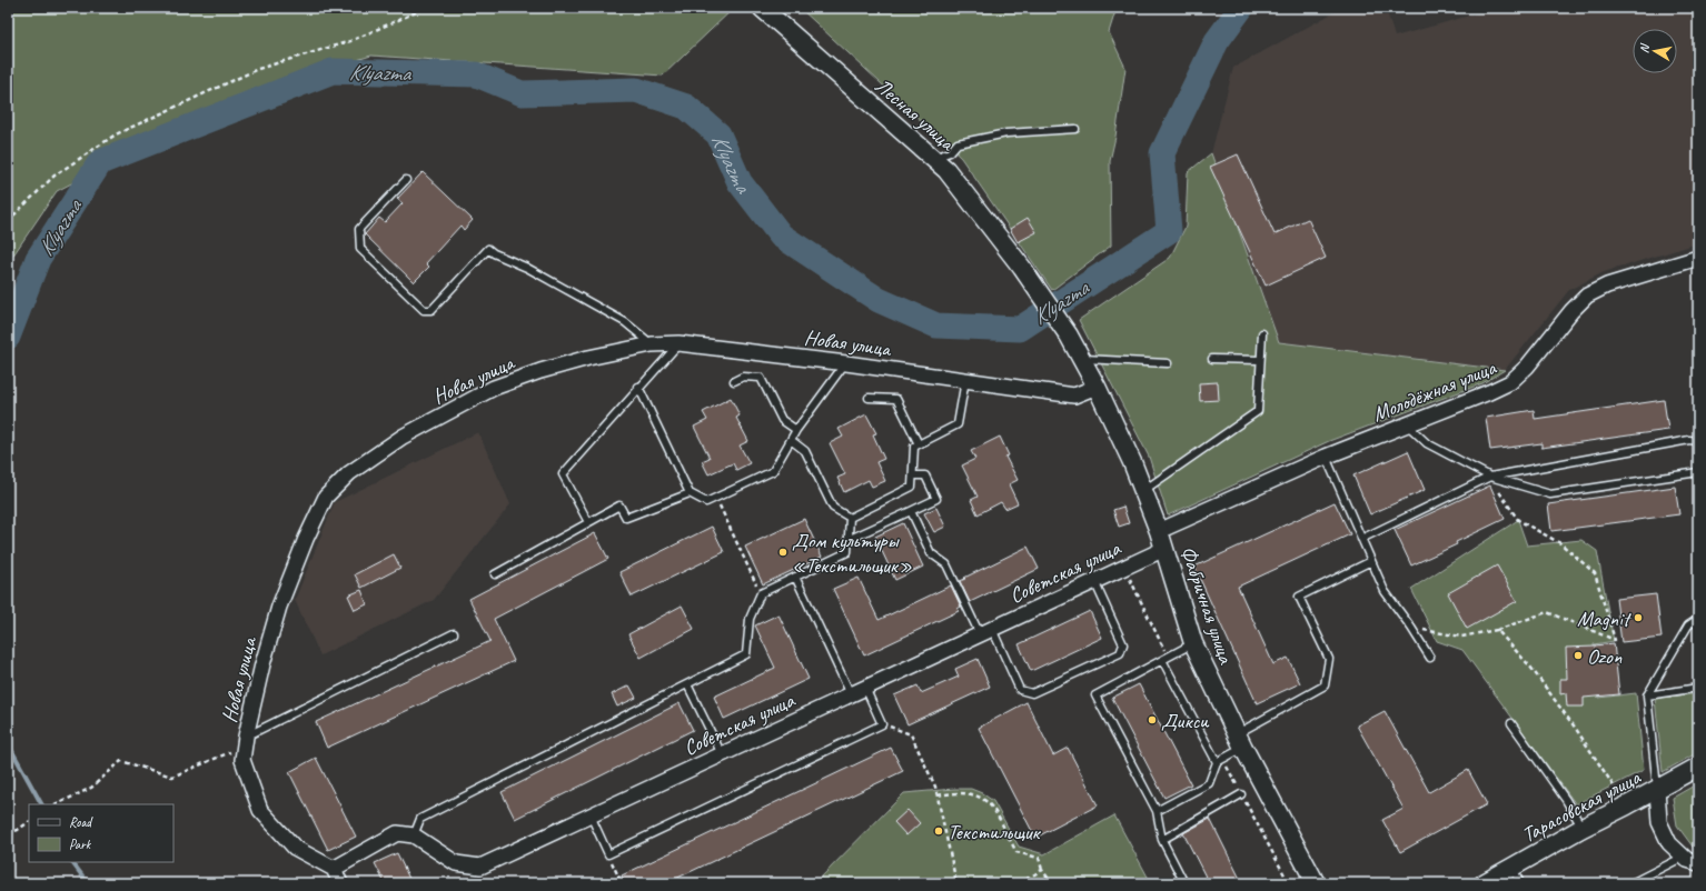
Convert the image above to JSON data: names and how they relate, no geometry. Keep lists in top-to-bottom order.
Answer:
{
  "streets": {
    "street": [
      "Лесная улица",
      "Новая улица",
      "Молодёжная улица",
      "Советская улица",
      "Фабричная улица",
      "Тарасовская улица"
    ]
  },
  "crossings": [
    ["Лесная улица", "Фабричная улица"],
    ["Новая улица", "Фабричная улица"],
    ["Молодёжная улица", "Фабричная улица"],
    ["Советская улица", "Фабричная улица"]
  ],
  "water": ["Klyazma"],
  "places": [
    "Дом культуры «Текстильщик»",
    "Magnit",
    "Ozon",
    "Дикси",
    "Текстильщик"
  ],
  "legend": ["Road", "Park"],
  "north": "left"
}
